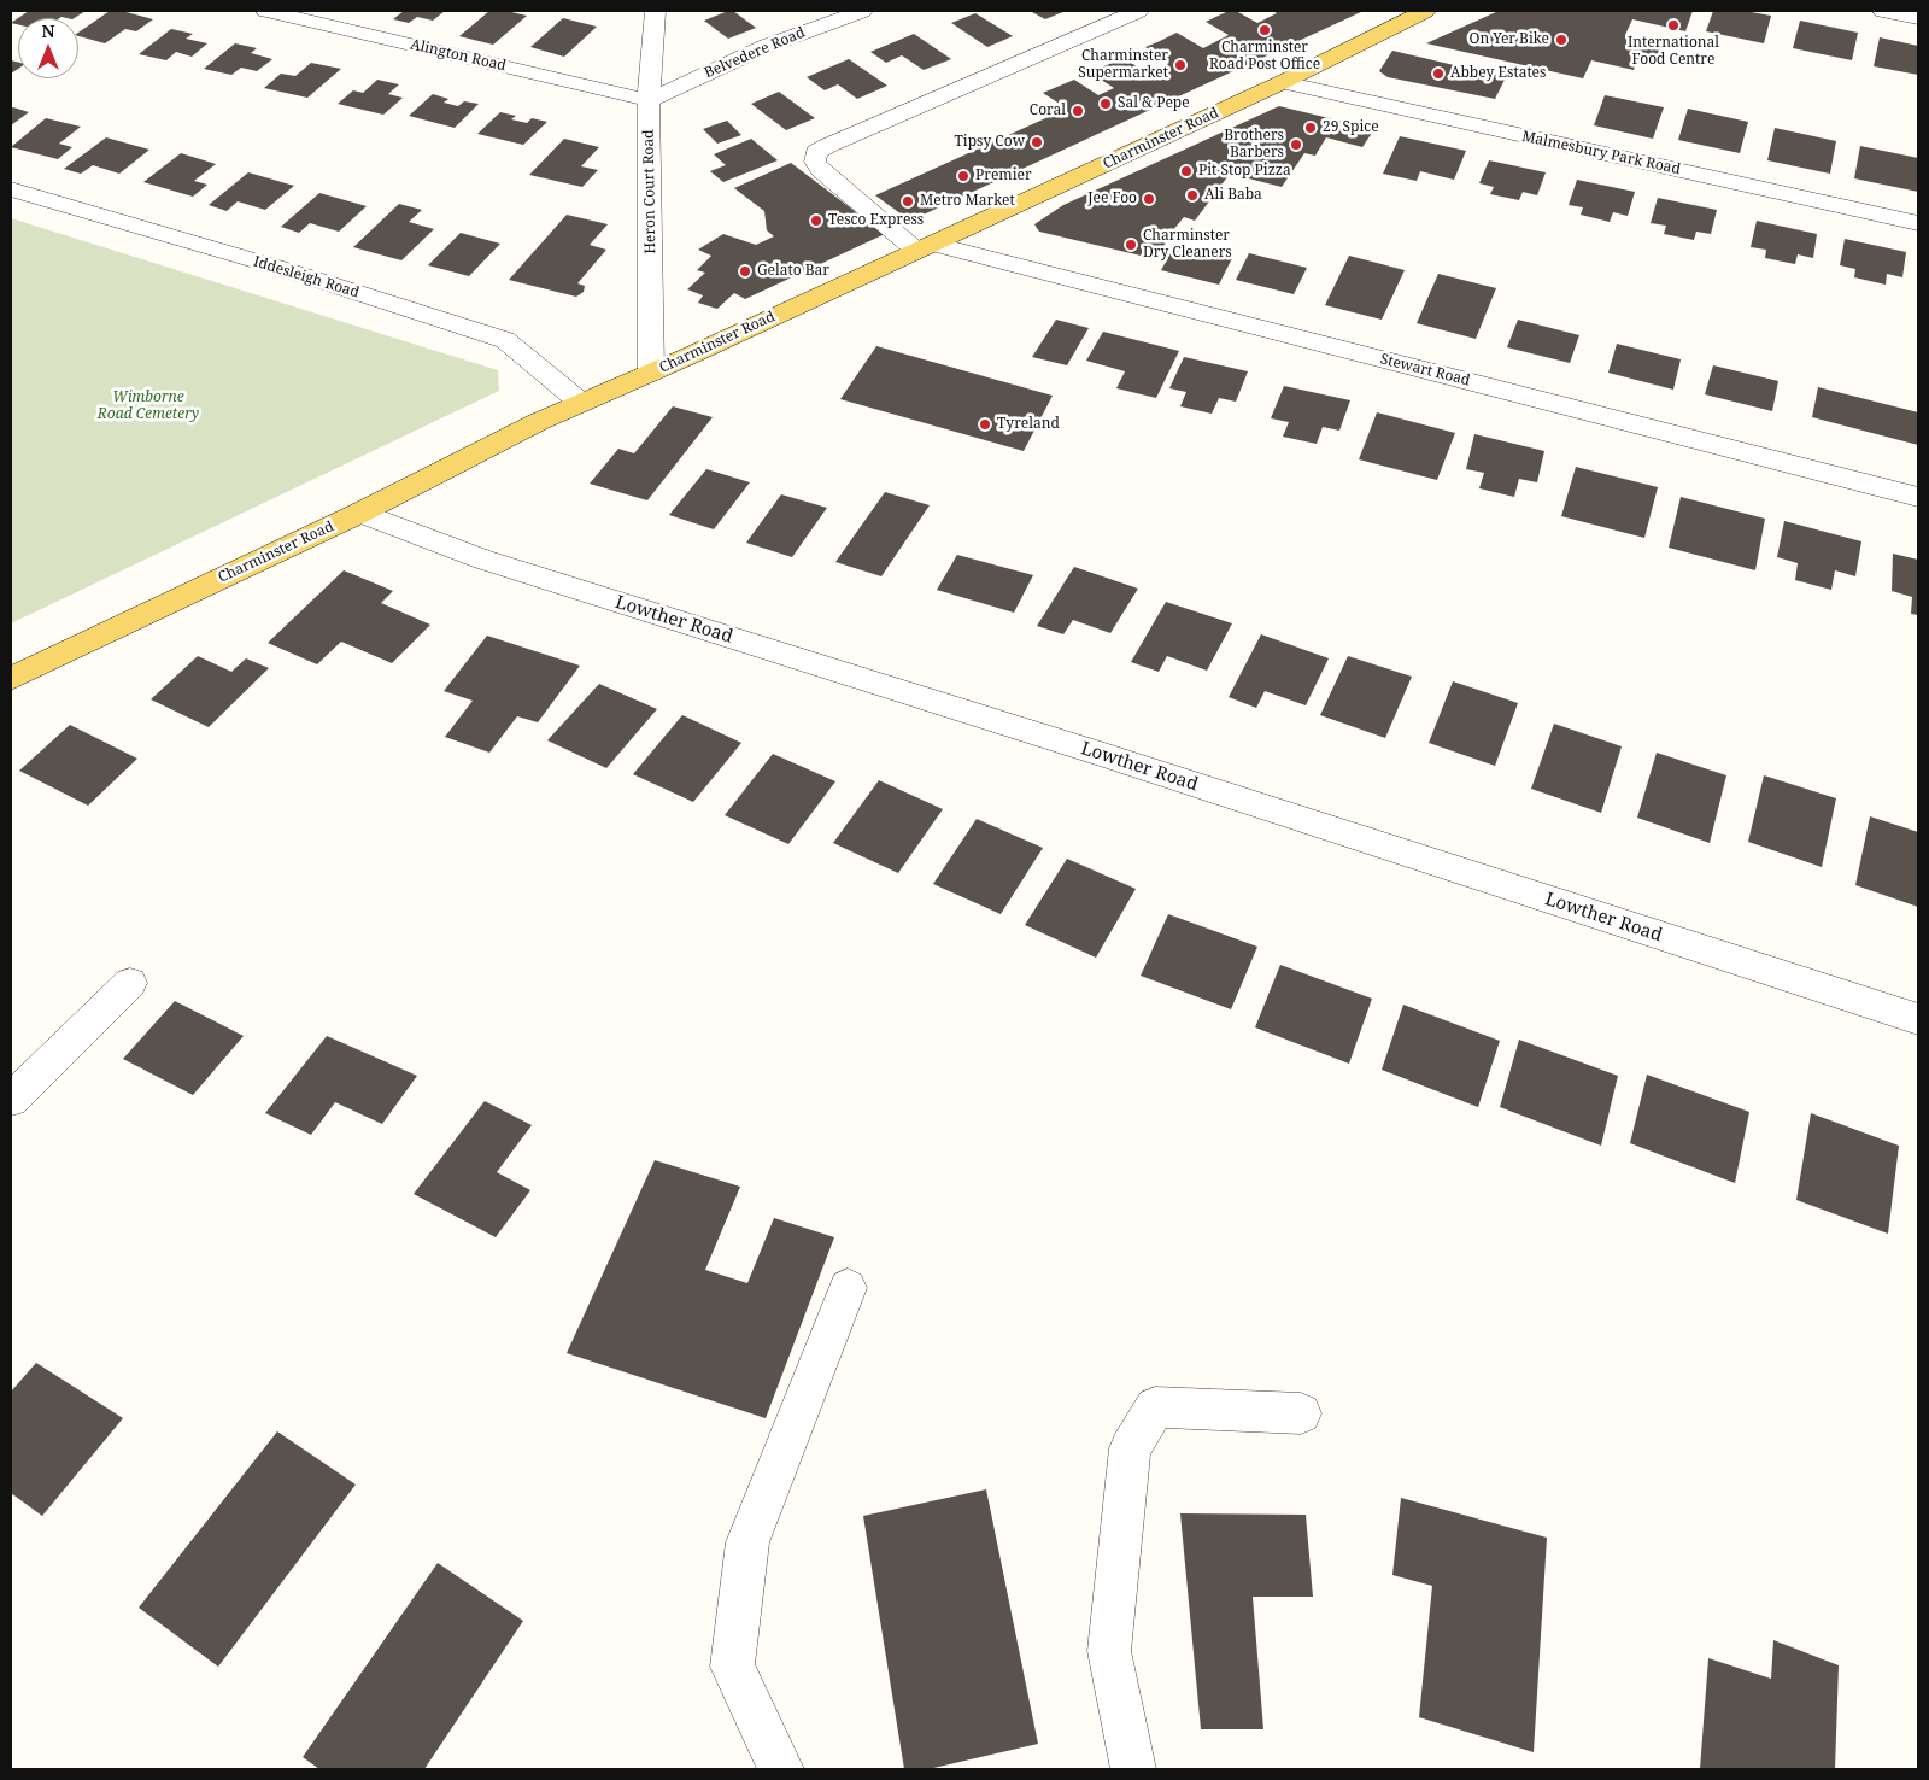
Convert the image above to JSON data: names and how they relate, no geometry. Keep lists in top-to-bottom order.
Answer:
{
  "streets": {
    "main road": ["Charminster Road"],
    "street": [
      "Belvedere Road",
      "Alington Road",
      "Malmesbury Park Road",
      "Heron Court Road",
      "Iddesleigh Road",
      "Stewart Road",
      "Lowther Road"
    ]
  },
  "crossings": [
    ["Belvedere Road", "Alington Road"],
    ["Belvedere Road", "Heron Court Road"],
    ["Alington Road", "Heron Court Road"],
    ["Charminster Road", "Malmesbury Park Road"],
    ["Charminster Road", "Heron Court Road"],
    ["Charminster Road", "Iddesleigh Road"],
    ["Charminster Road", "Stewart Road"],
    ["Charminster Road", "Lowther Road"]
  ],
  "parks": ["Wimborne Road Cemetery"],
  "places": [
    "International Food Centre",
    "Charminster Road Post Office",
    "On Yer Bike",
    "Charminster Supermarket",
    "Abbey Estates",
    "Sal & Pepe",
    "Coral",
    "29 Spice",
    "Tipsy Cow",
    "Brothers Barbers",
    "Pit Stop Pizza",
    "Premier",
    "Ali Baba",
    "Jee Foo",
    "Metro Market",
    "Tesco Express",
    "Charminster Dry Cleaners",
    "Gelato Bar",
    "Tyreland"
  ],
  "north": "top"
}
